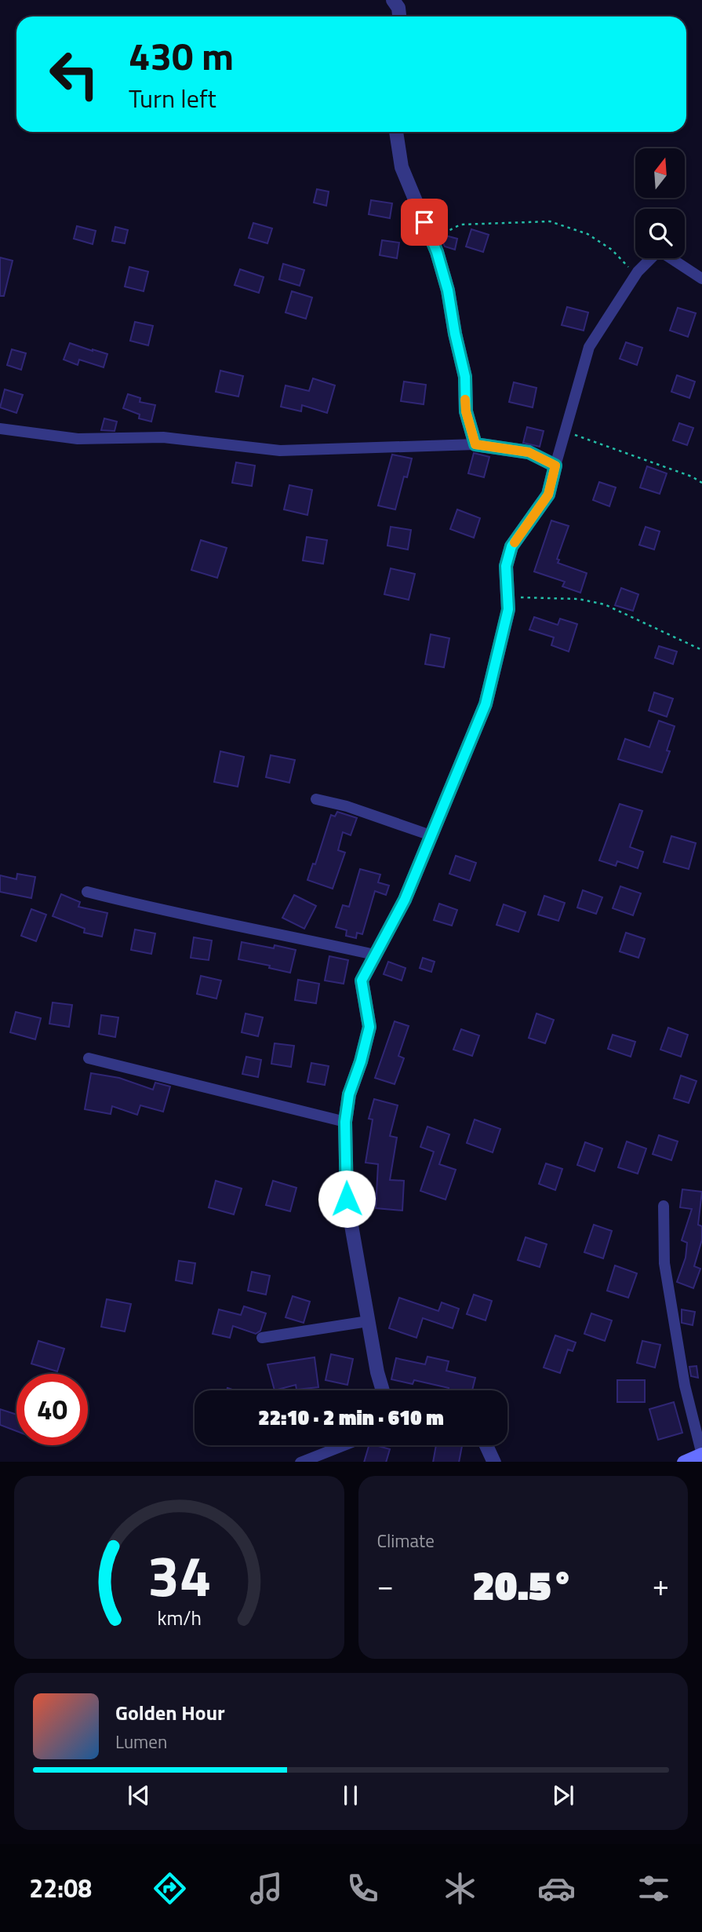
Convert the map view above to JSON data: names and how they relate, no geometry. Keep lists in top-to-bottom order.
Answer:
{
  "north": "top",
  "page": {
    "turn": ["430 m", "Turn left"],
    "limit": "40",
    "trip": "22:10 · 2 min · 610 m",
    "tile": "Climate",
    "heat": ["−", "20.5°", "+"],
    "song": ["Golden Hour", "Lumen"],
    "tabs": "22:08",
    "gauge": ["34", "km/h"]
  }
}
